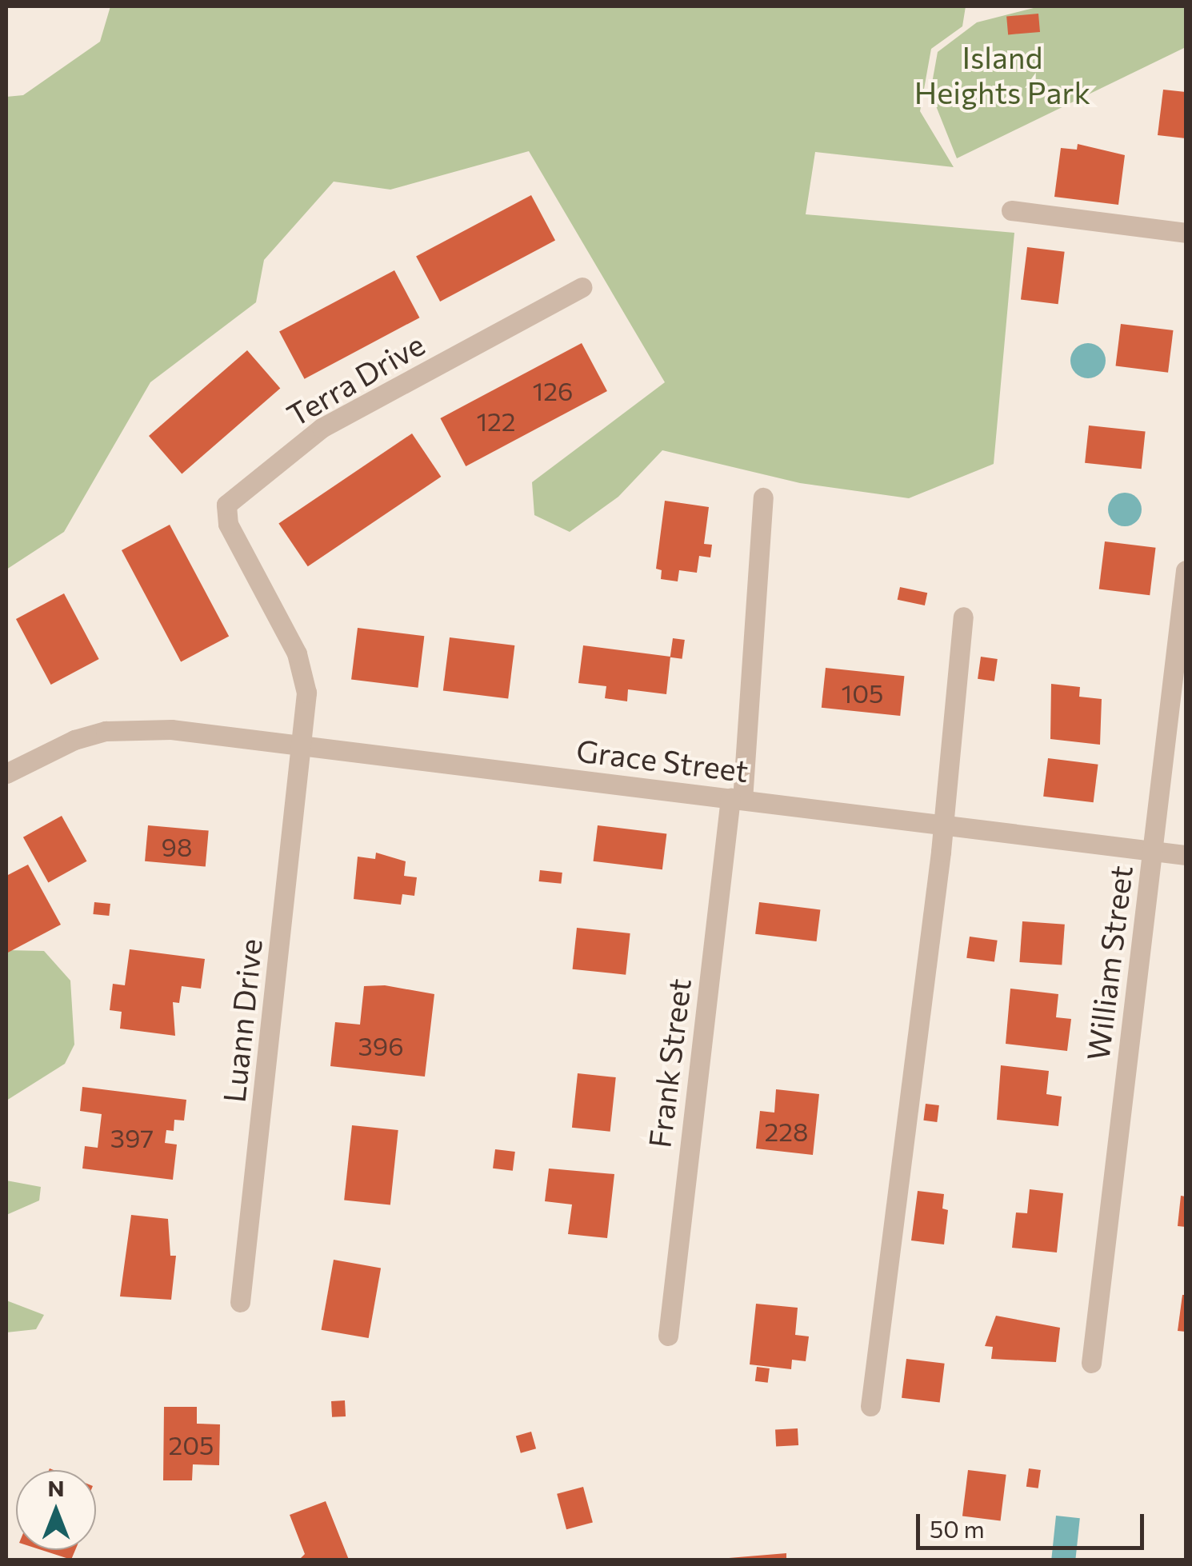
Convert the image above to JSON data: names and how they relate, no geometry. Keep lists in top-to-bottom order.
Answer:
{
  "streets": {
    "street": [
      "Terra Drive",
      "Grace Street",
      "William Street",
      "Luann Drive",
      "Frank Street"
    ]
  },
  "crossings": [
    ["Terra Drive", "Grace Street"],
    ["Terra Drive", "Luann Drive"],
    ["Grace Street", "William Street"],
    ["Grace Street", "Luann Drive"],
    ["Grace Street", "Frank Street"]
  ],
  "parks": ["Island Heights Park"],
  "house_numbers": [
    "126",
    "122",
    "105",
    "98",
    "396",
    "228",
    "397",
    "205"
  ],
  "scale_bar": "50 m",
  "north": "top"
}
